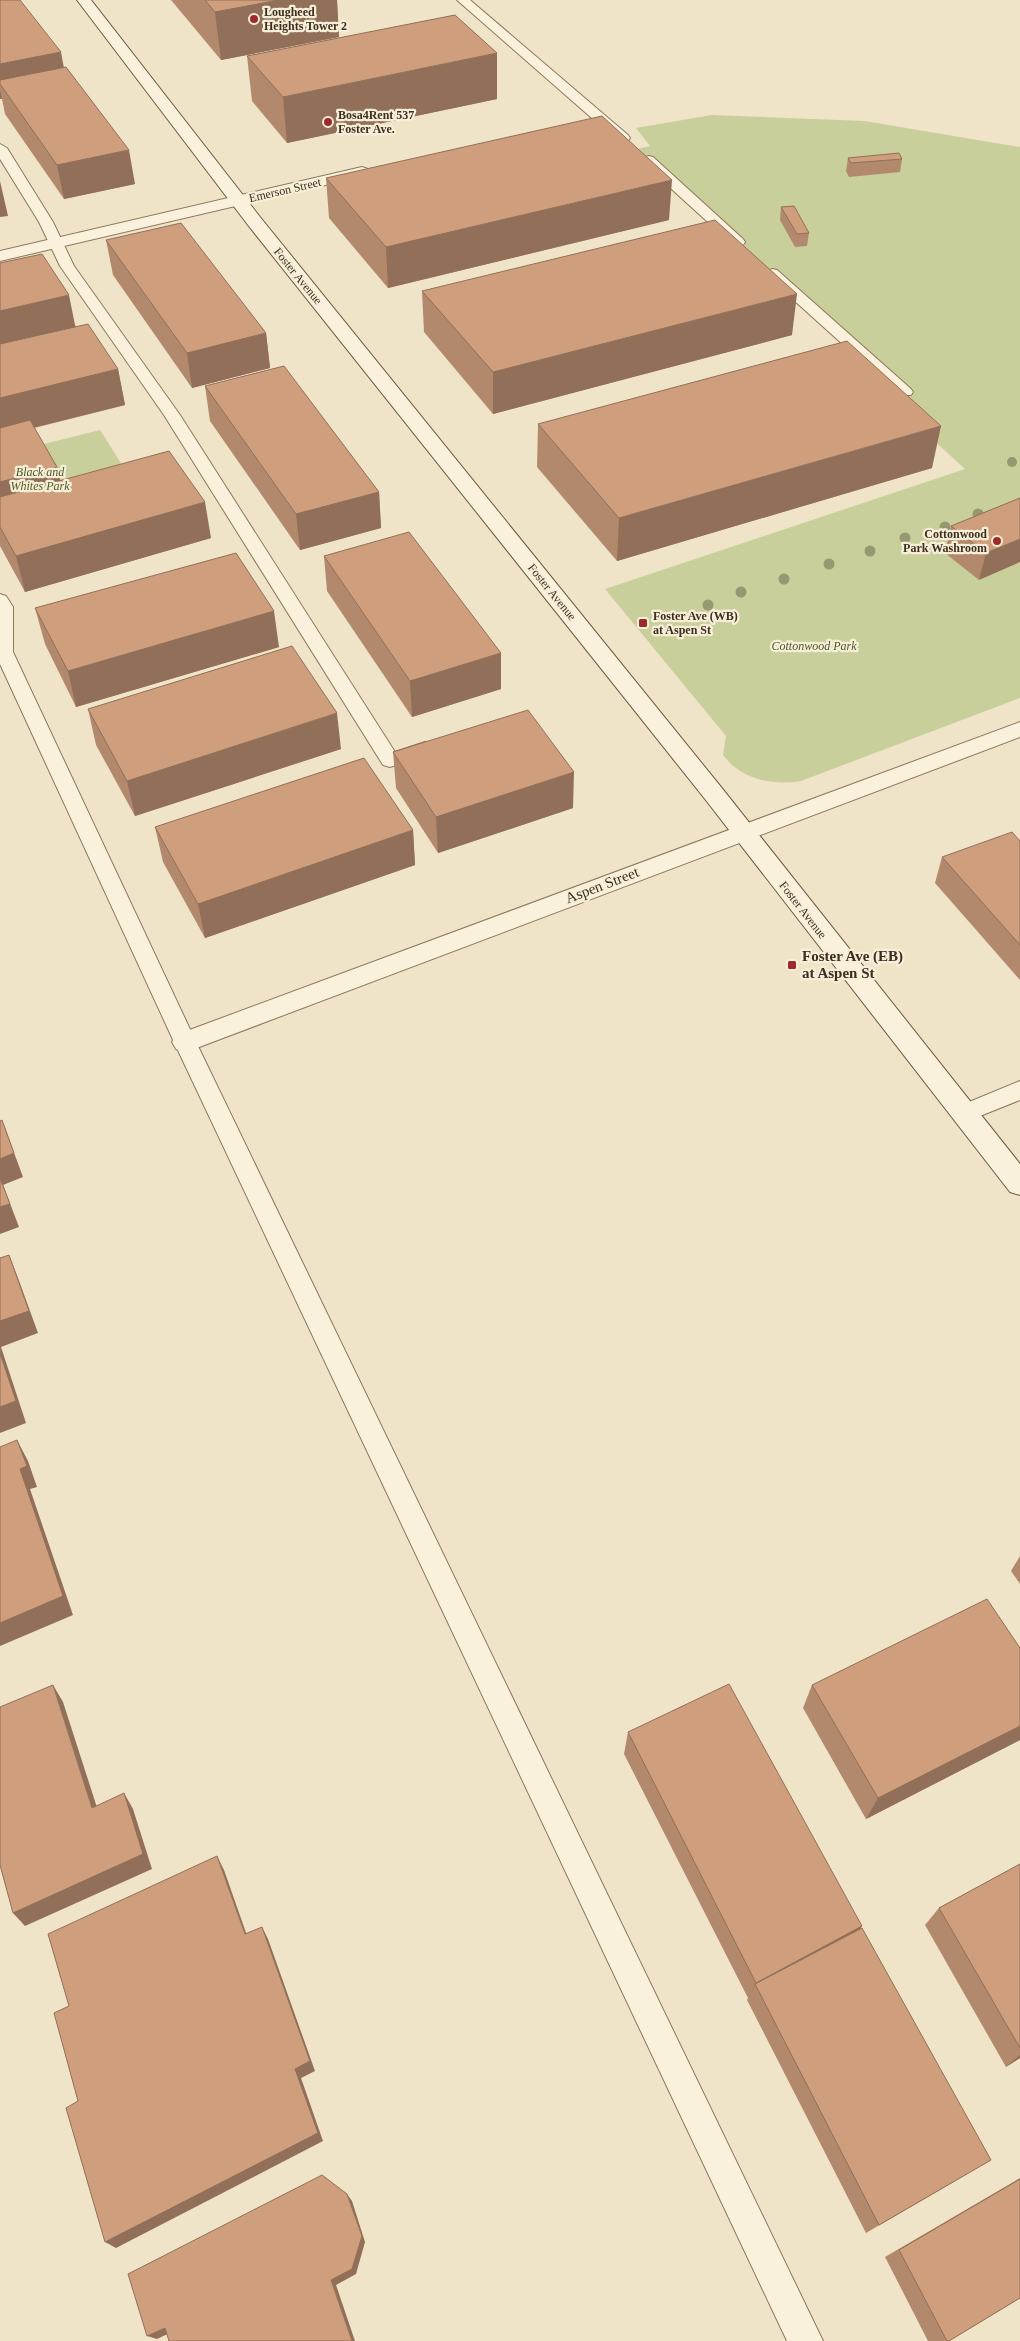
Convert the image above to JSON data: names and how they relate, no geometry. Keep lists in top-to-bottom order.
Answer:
{
  "streets": {
    "street": ["Emerson Street", "Foster Avenue", "Aspen Street"]
  },
  "crossings": [
    ["Emerson Street", "Foster Avenue"],
    ["Foster Avenue", "Aspen Street"]
  ],
  "parks": ["Black and Whites Park", "Cottonwood Park"],
  "places": {
    "other": ["Lougheed Heights Tower 2", "Bosa4Rent 537 Foster Ave.", "Cottonwood Park Washroom"],
    "transit": ["Foster Ave (WB) at Aspen St", "Foster Ave (EB) at Aspen St"]
  }
}
